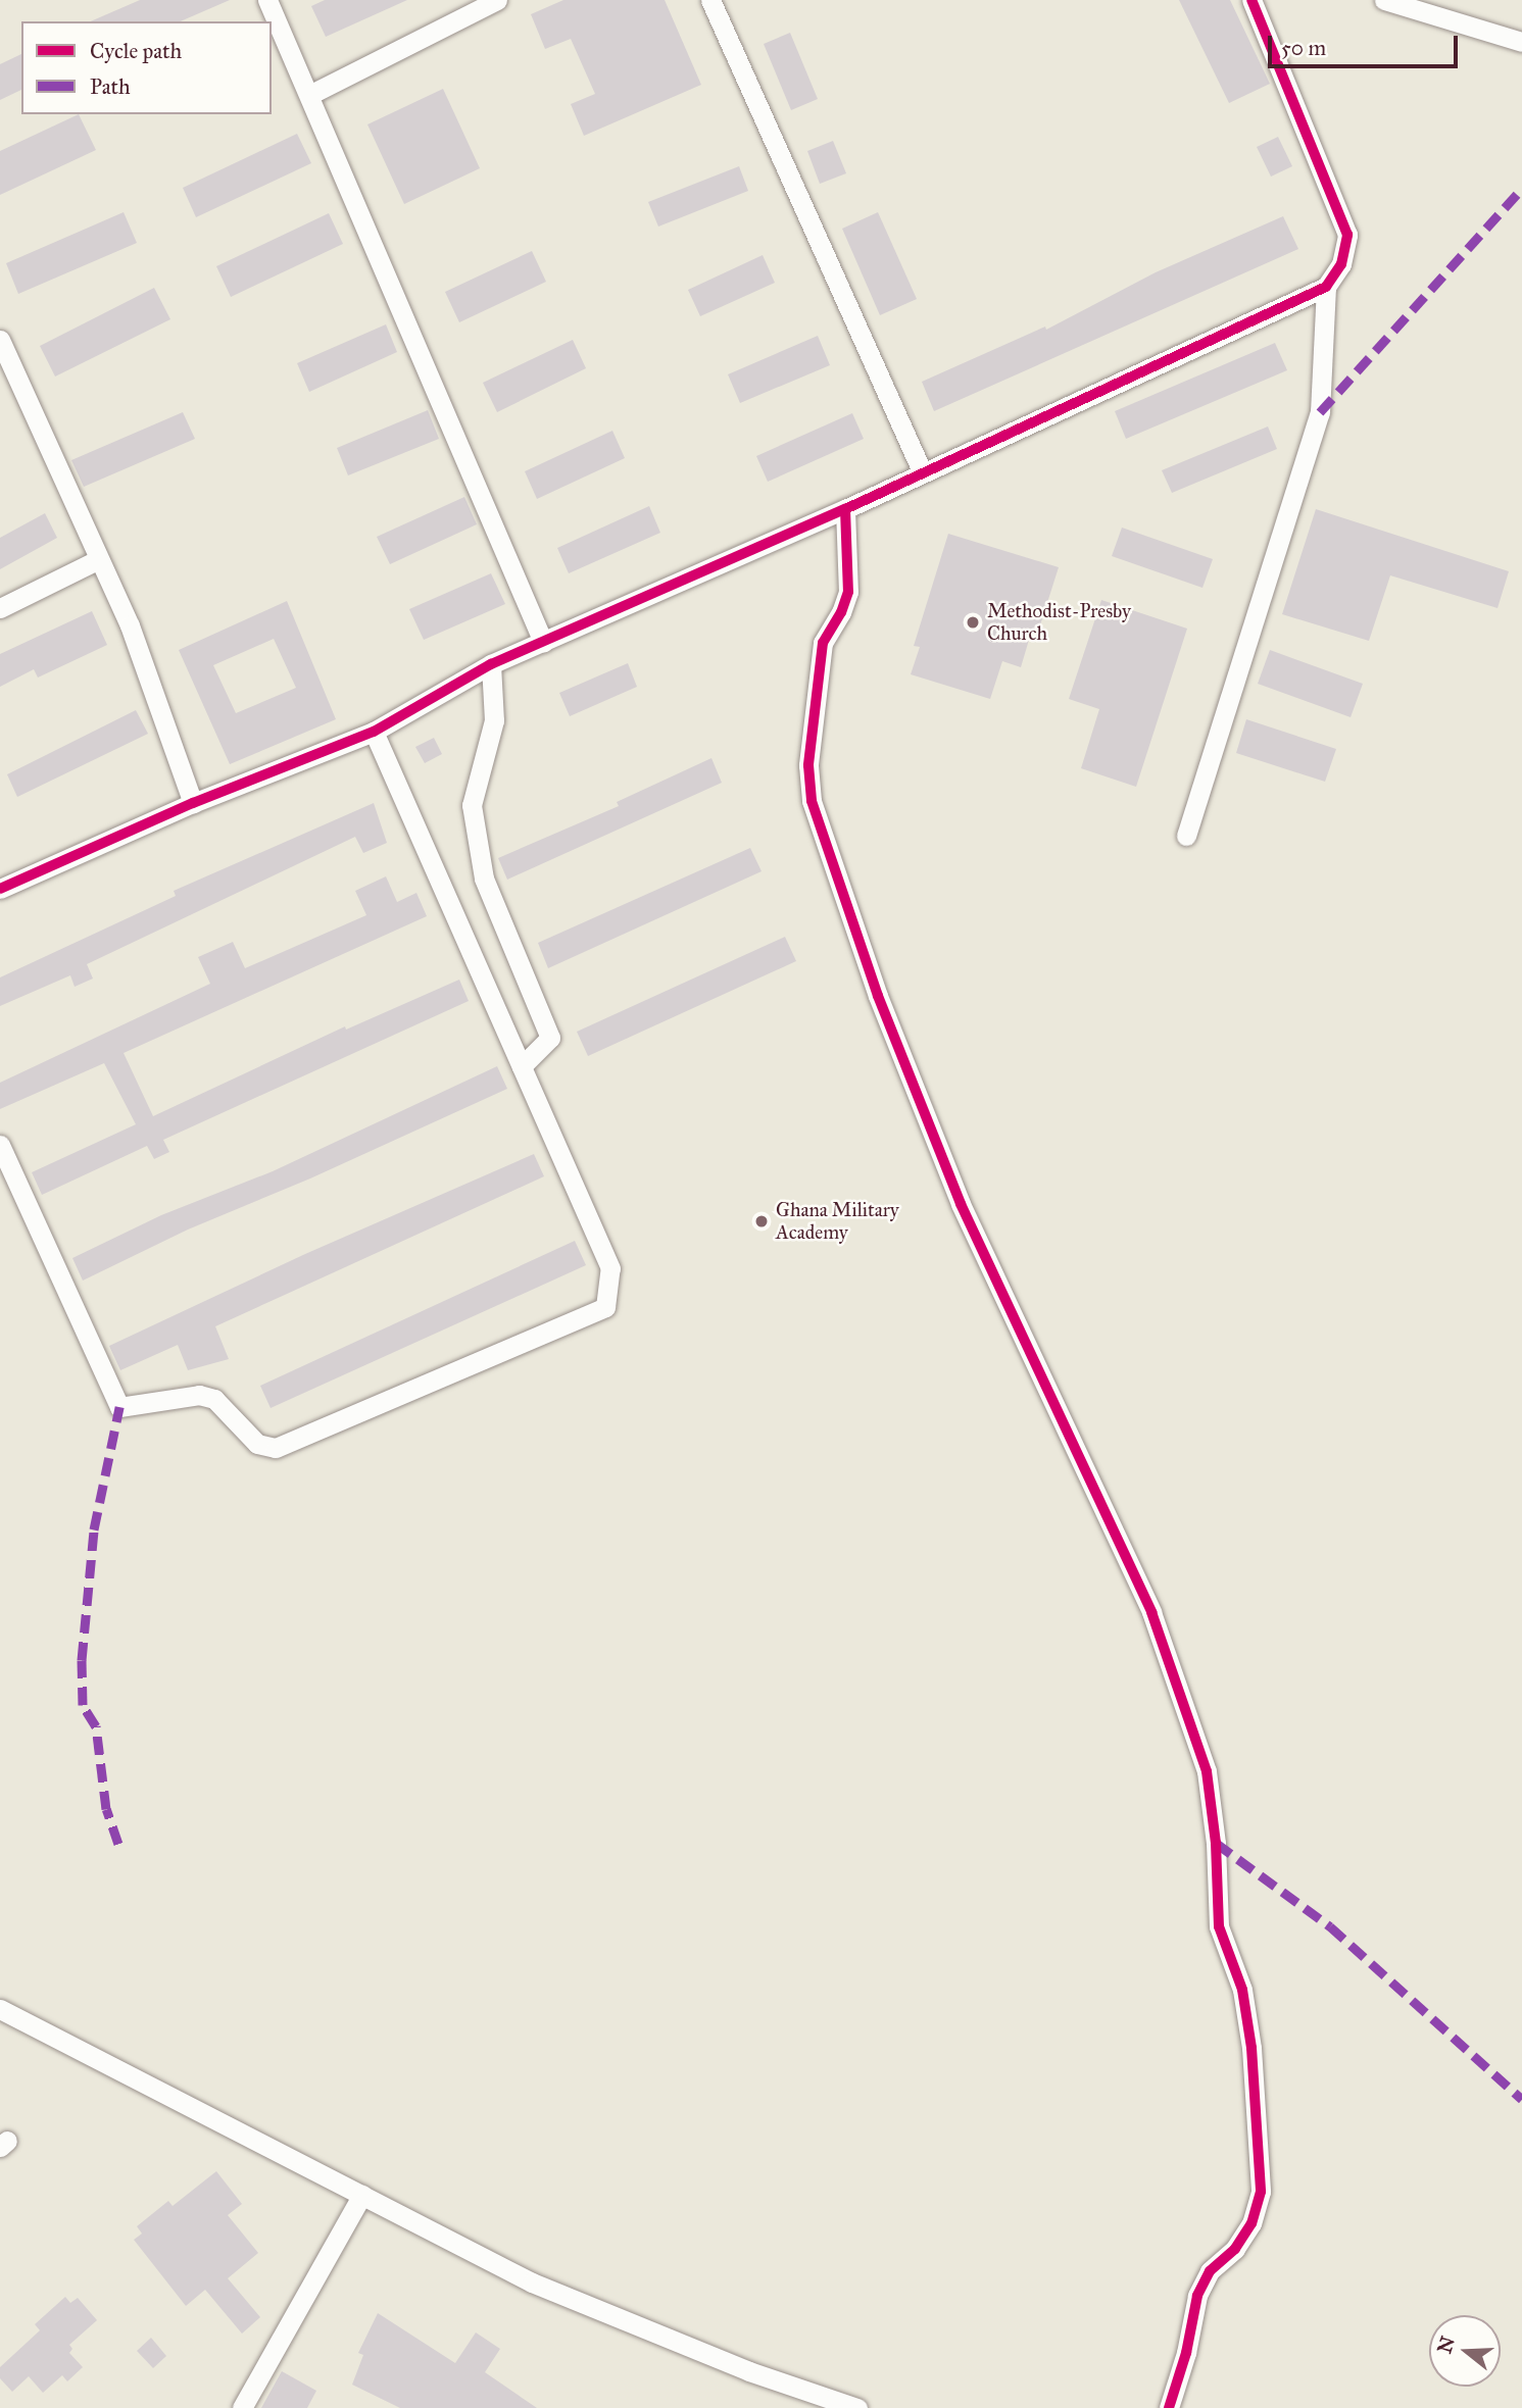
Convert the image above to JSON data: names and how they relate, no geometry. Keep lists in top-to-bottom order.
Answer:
{
  "places": ["Methodist-Presby Church", "Ghana Military Academy"],
  "legend": ["Cycle path", "Path"],
  "scale_bar": "50 m",
  "north": "left"
}
